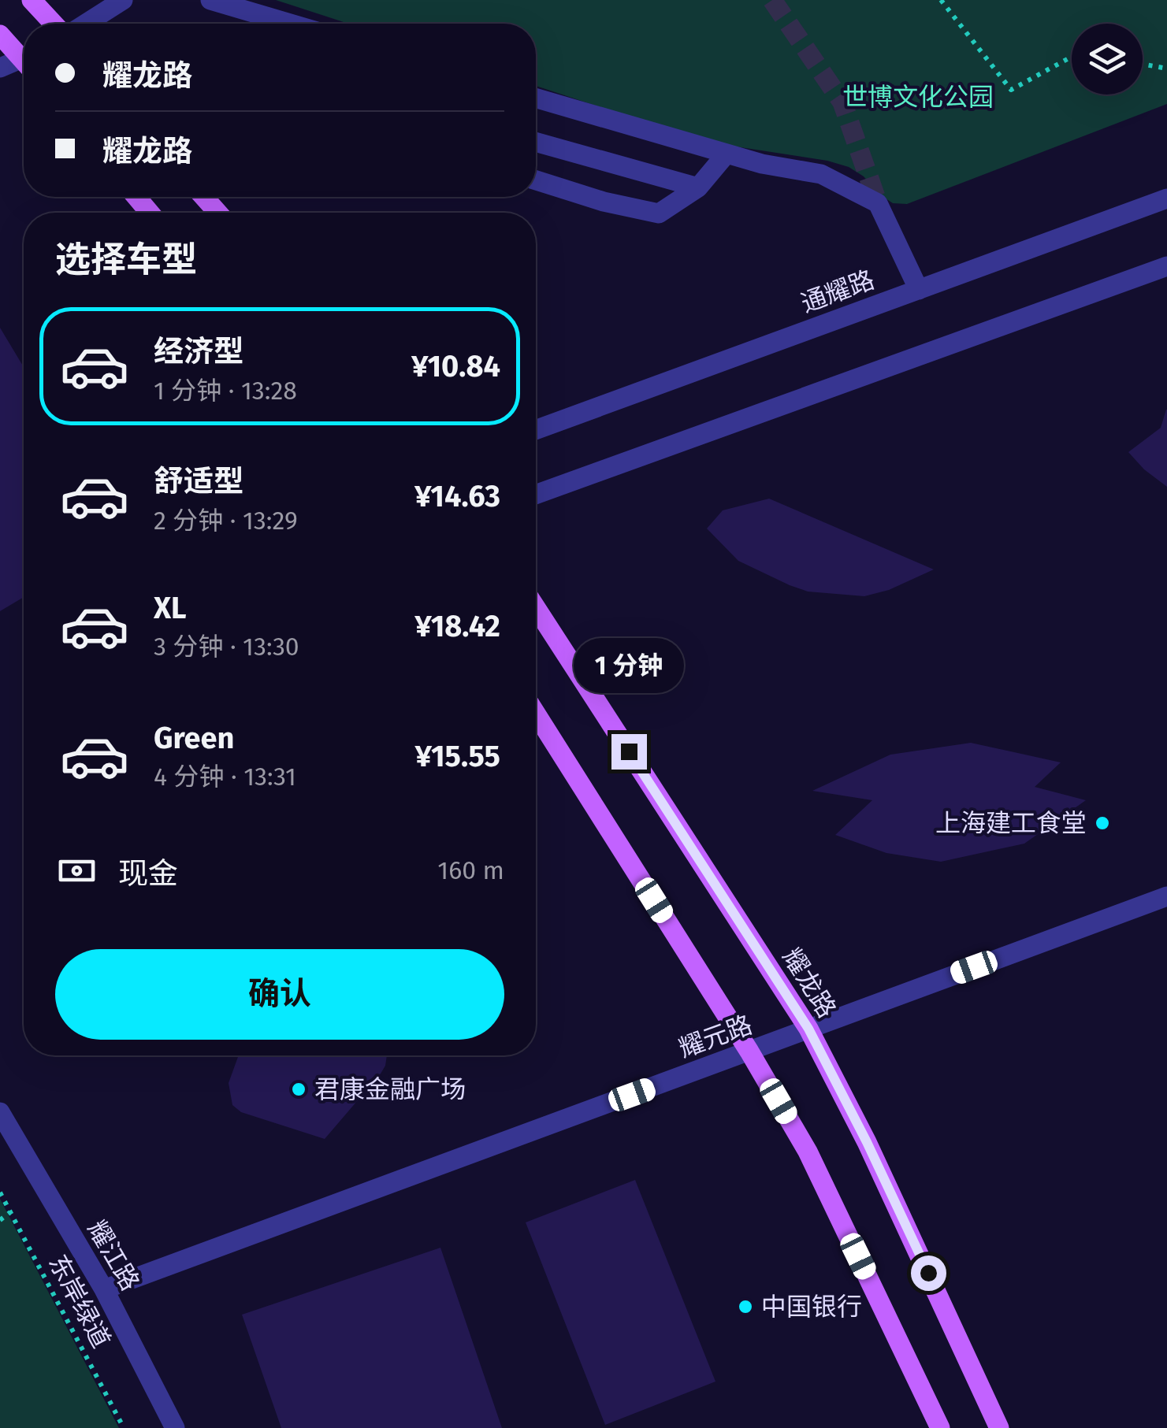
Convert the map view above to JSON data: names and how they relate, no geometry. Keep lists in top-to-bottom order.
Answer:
{
  "streets": {
    "main road": ["耀龙路"],
    "street": ["通耀路", "耀元路", "耀江路"],
    "path": ["东岸绿道"]
  },
  "crossings": [
    ["耀龙路", "耀元路"],
    ["耀元路", "耀江路"]
  ],
  "parks": ["世博文化公园"],
  "places": ["上海建工食堂", "君康金融广场", "中国银行"],
  "page": {
    "banner": ["耀龙路", "耀龙路"],
    "heading": "选择车型",
    "list": [
      {
        "name": "经济型",
        "note": "1 分钟 · 13:28",
        "value": "¥10.84"
      },
      {
        "name": "舒适型",
        "note": "2 分钟 · 13:29",
        "value": "¥14.63"
      },
      {
        "name": "XL",
        "note": "3 分钟 · 13:30",
        "value": "¥18.42"
      },
      {
        "name": "Green",
        "note": "4 分钟 · 13:31",
        "value": "¥15.55"
      }
    ],
    "bubble": "1 分钟",
    "pay": ["现金", "160 m"],
    "buttons": "确认"
  }
}
